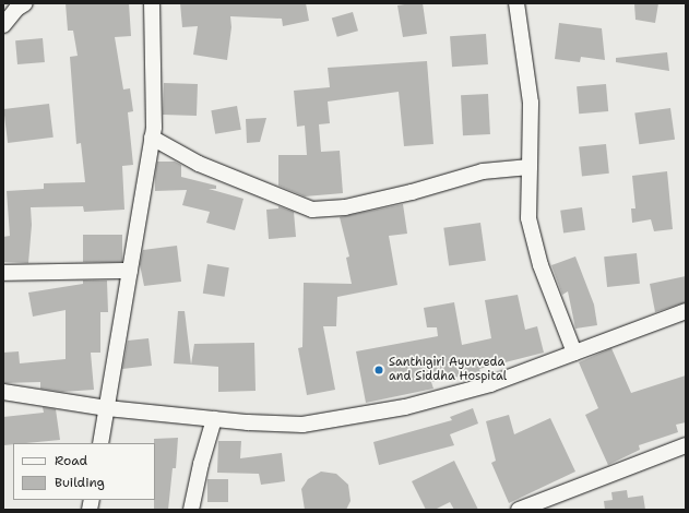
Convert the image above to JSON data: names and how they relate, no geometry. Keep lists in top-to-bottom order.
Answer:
{
  "places": ["Santhigiri Ayurveda and Siddha Hospital"],
  "legend": ["Road", "Building"]
}
